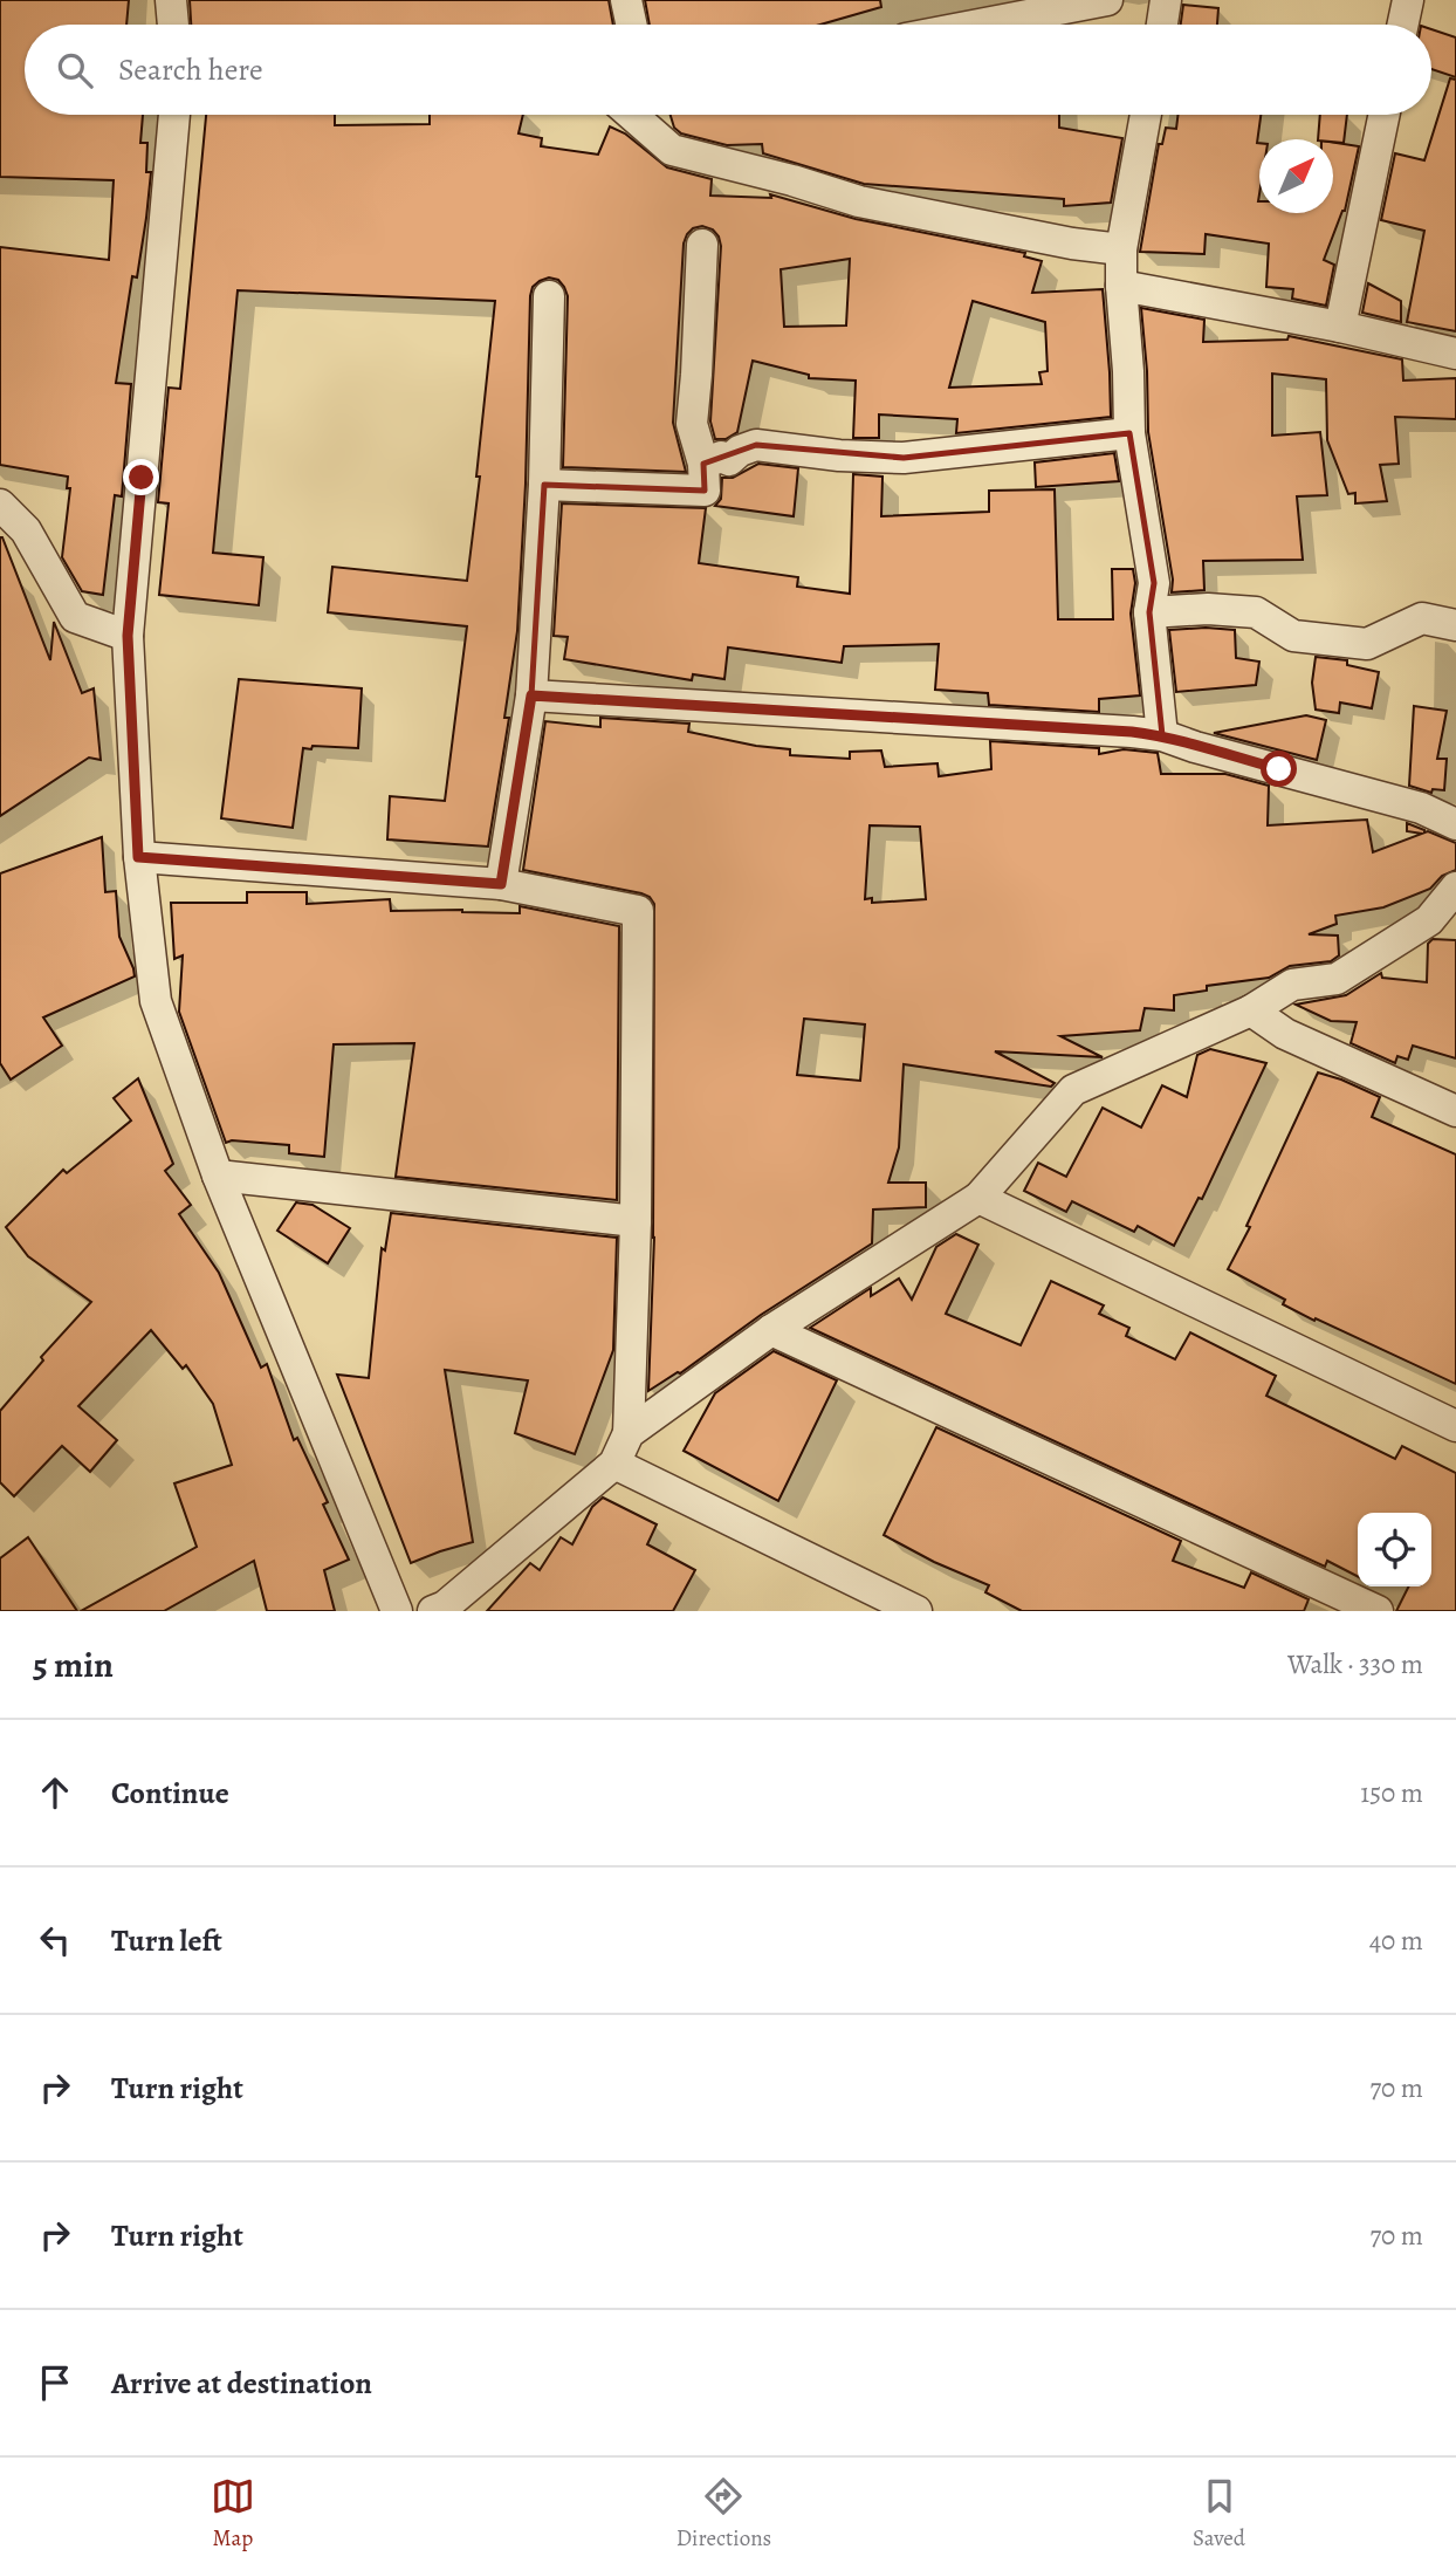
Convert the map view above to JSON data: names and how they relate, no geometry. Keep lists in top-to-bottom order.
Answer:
{
  "north": "top right",
  "page": {
    "search": "Search here",
    "heading": ["5 min", "Walk · 330 m"],
    "list": [
      ["Continue", "150 m"],
      ["Turn left", "40 m"],
      ["Turn right", "70 m"],
      ["Turn right", "70 m"],
      "Arrive at destination"
    ],
    "nav": ["Map", "Directions", "Saved"]
  }
}
